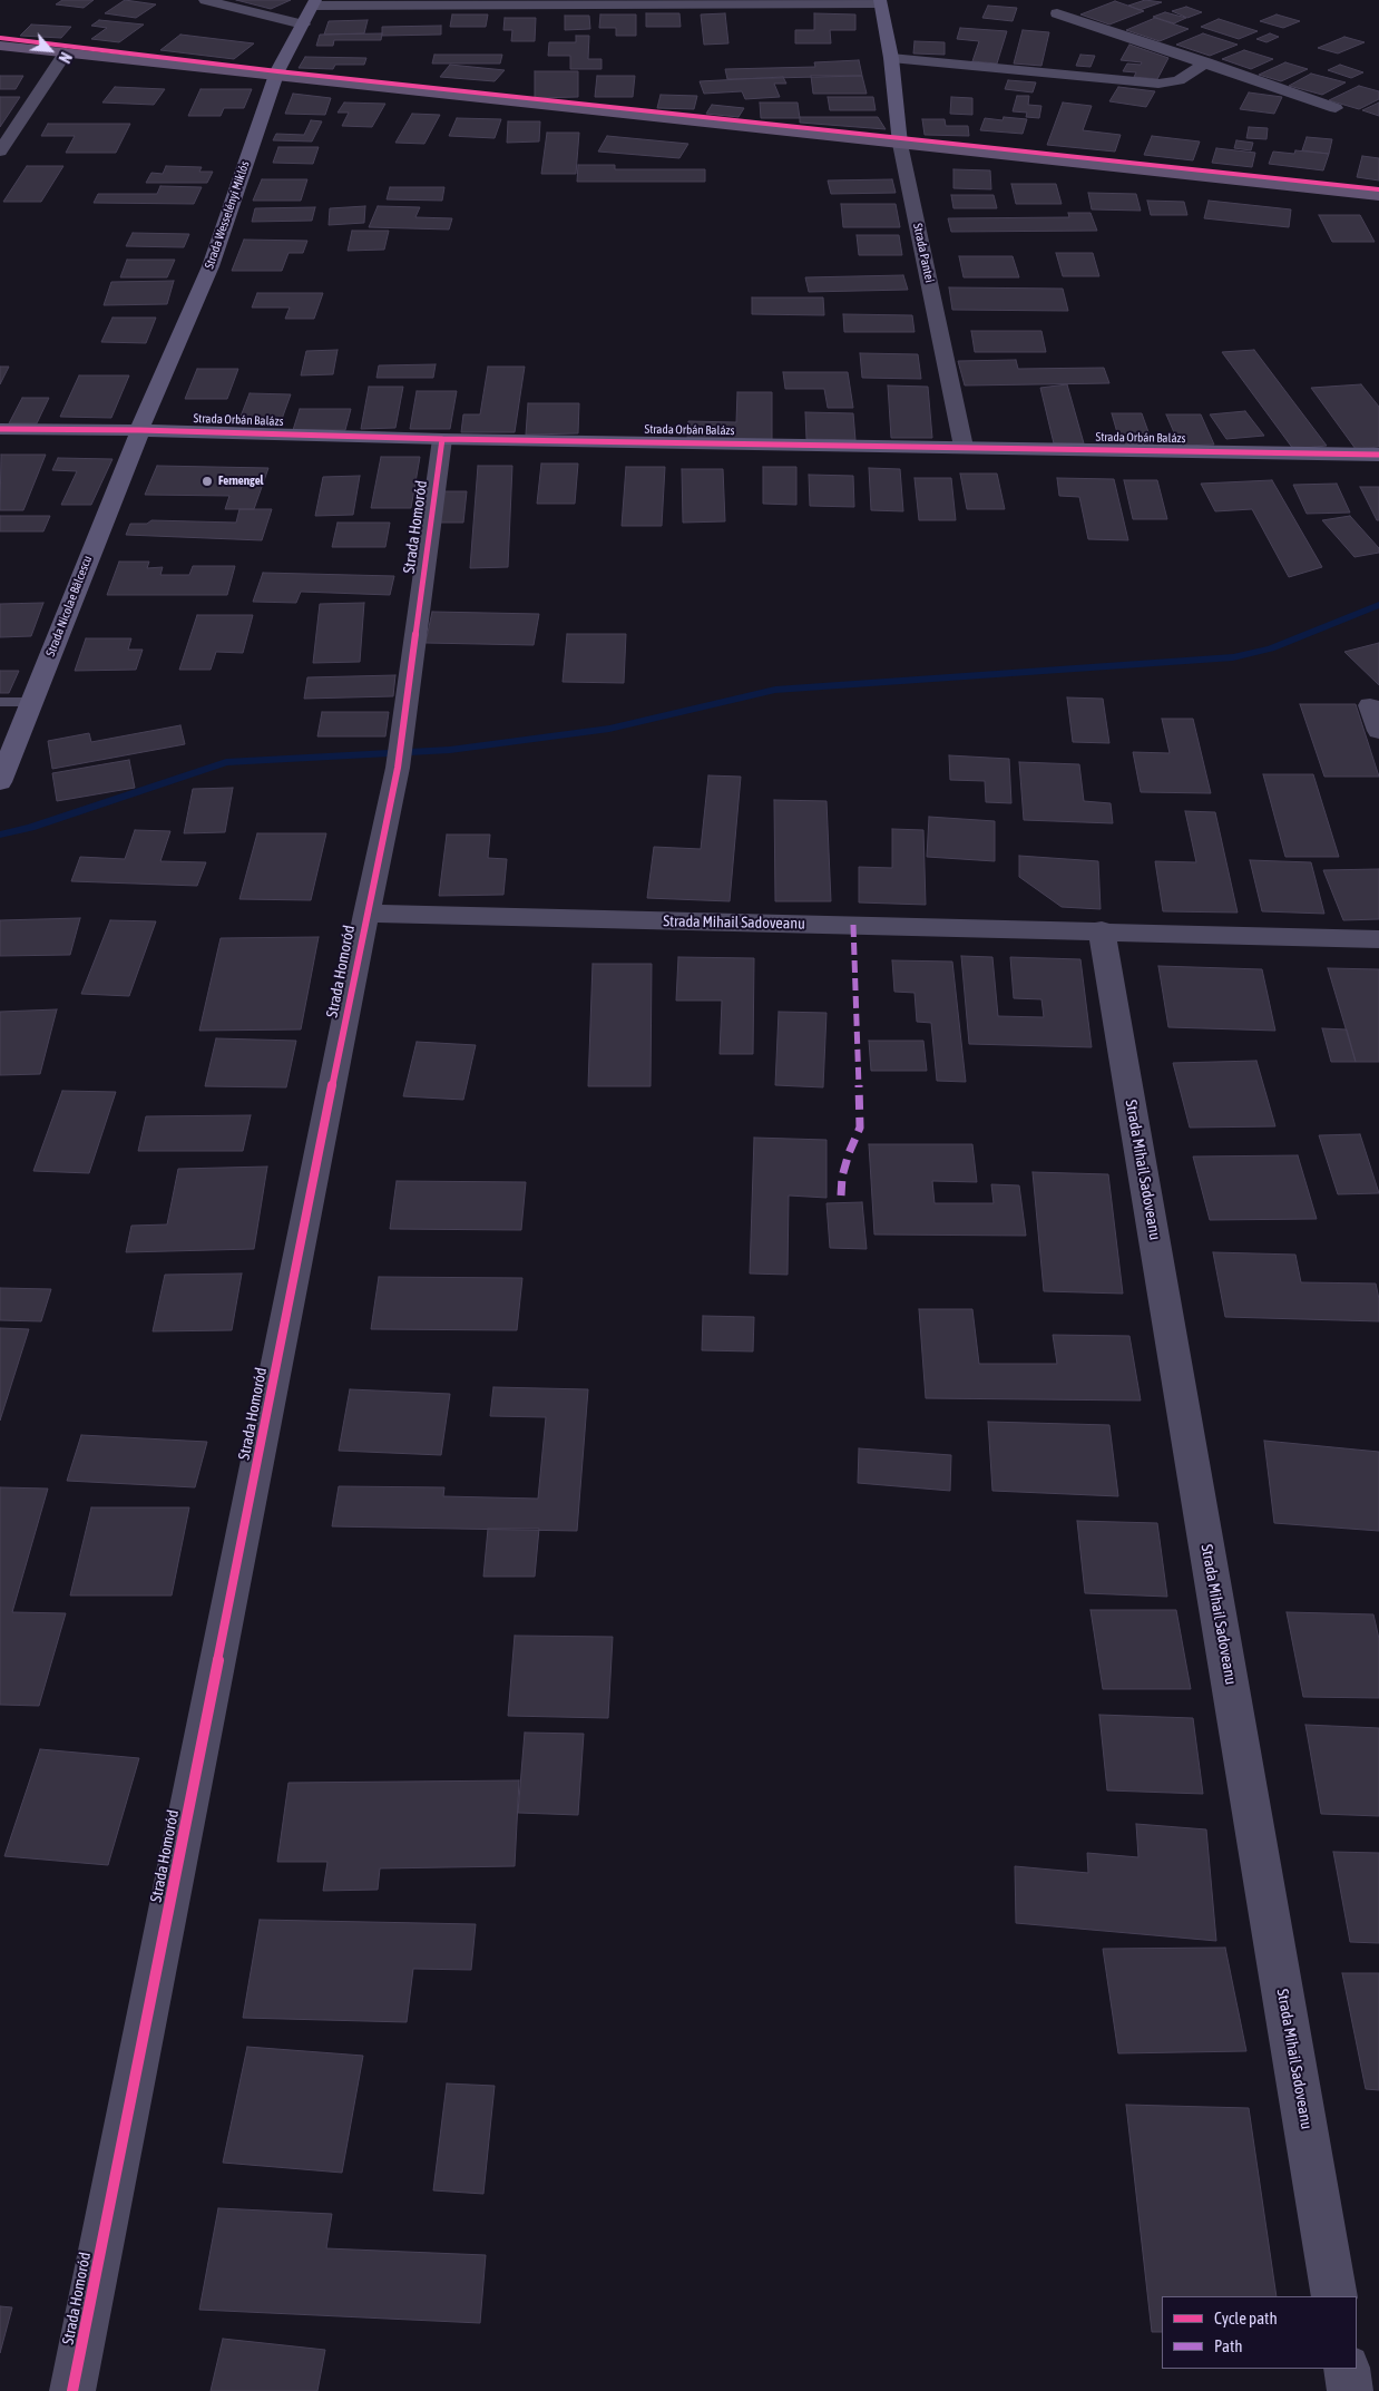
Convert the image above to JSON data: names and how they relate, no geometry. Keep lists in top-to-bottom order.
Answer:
{
  "streets": {
    "main road": [
      "Strada Wesselényi Miklós",
      "Strada Pantei",
      "Strada Orbán Balázs",
      "Strada Nicolae Bălcescu"
    ],
    "street": ["Strada Homoród", "Strada Mihail Sadoveanu"]
  },
  "crossings": [
    ["Strada Wesselényi Miklós", "Strada Orbán Balázs"],
    ["Strada Wesselényi Miklós", "Strada Nicolae Bălcescu"],
    ["Strada Pantei", "Strada Orbán Balázs"],
    ["Strada Orbán Balázs", "Strada Homoród"],
    ["Strada Orbán Balázs", "Strada Nicolae Bălcescu"],
    ["Strada Homoród", "Strada Mihail Sadoveanu"]
  ],
  "places": ["Fernengel"],
  "legend": ["Cycle path", "Path"],
  "north": "bottom right"
}
